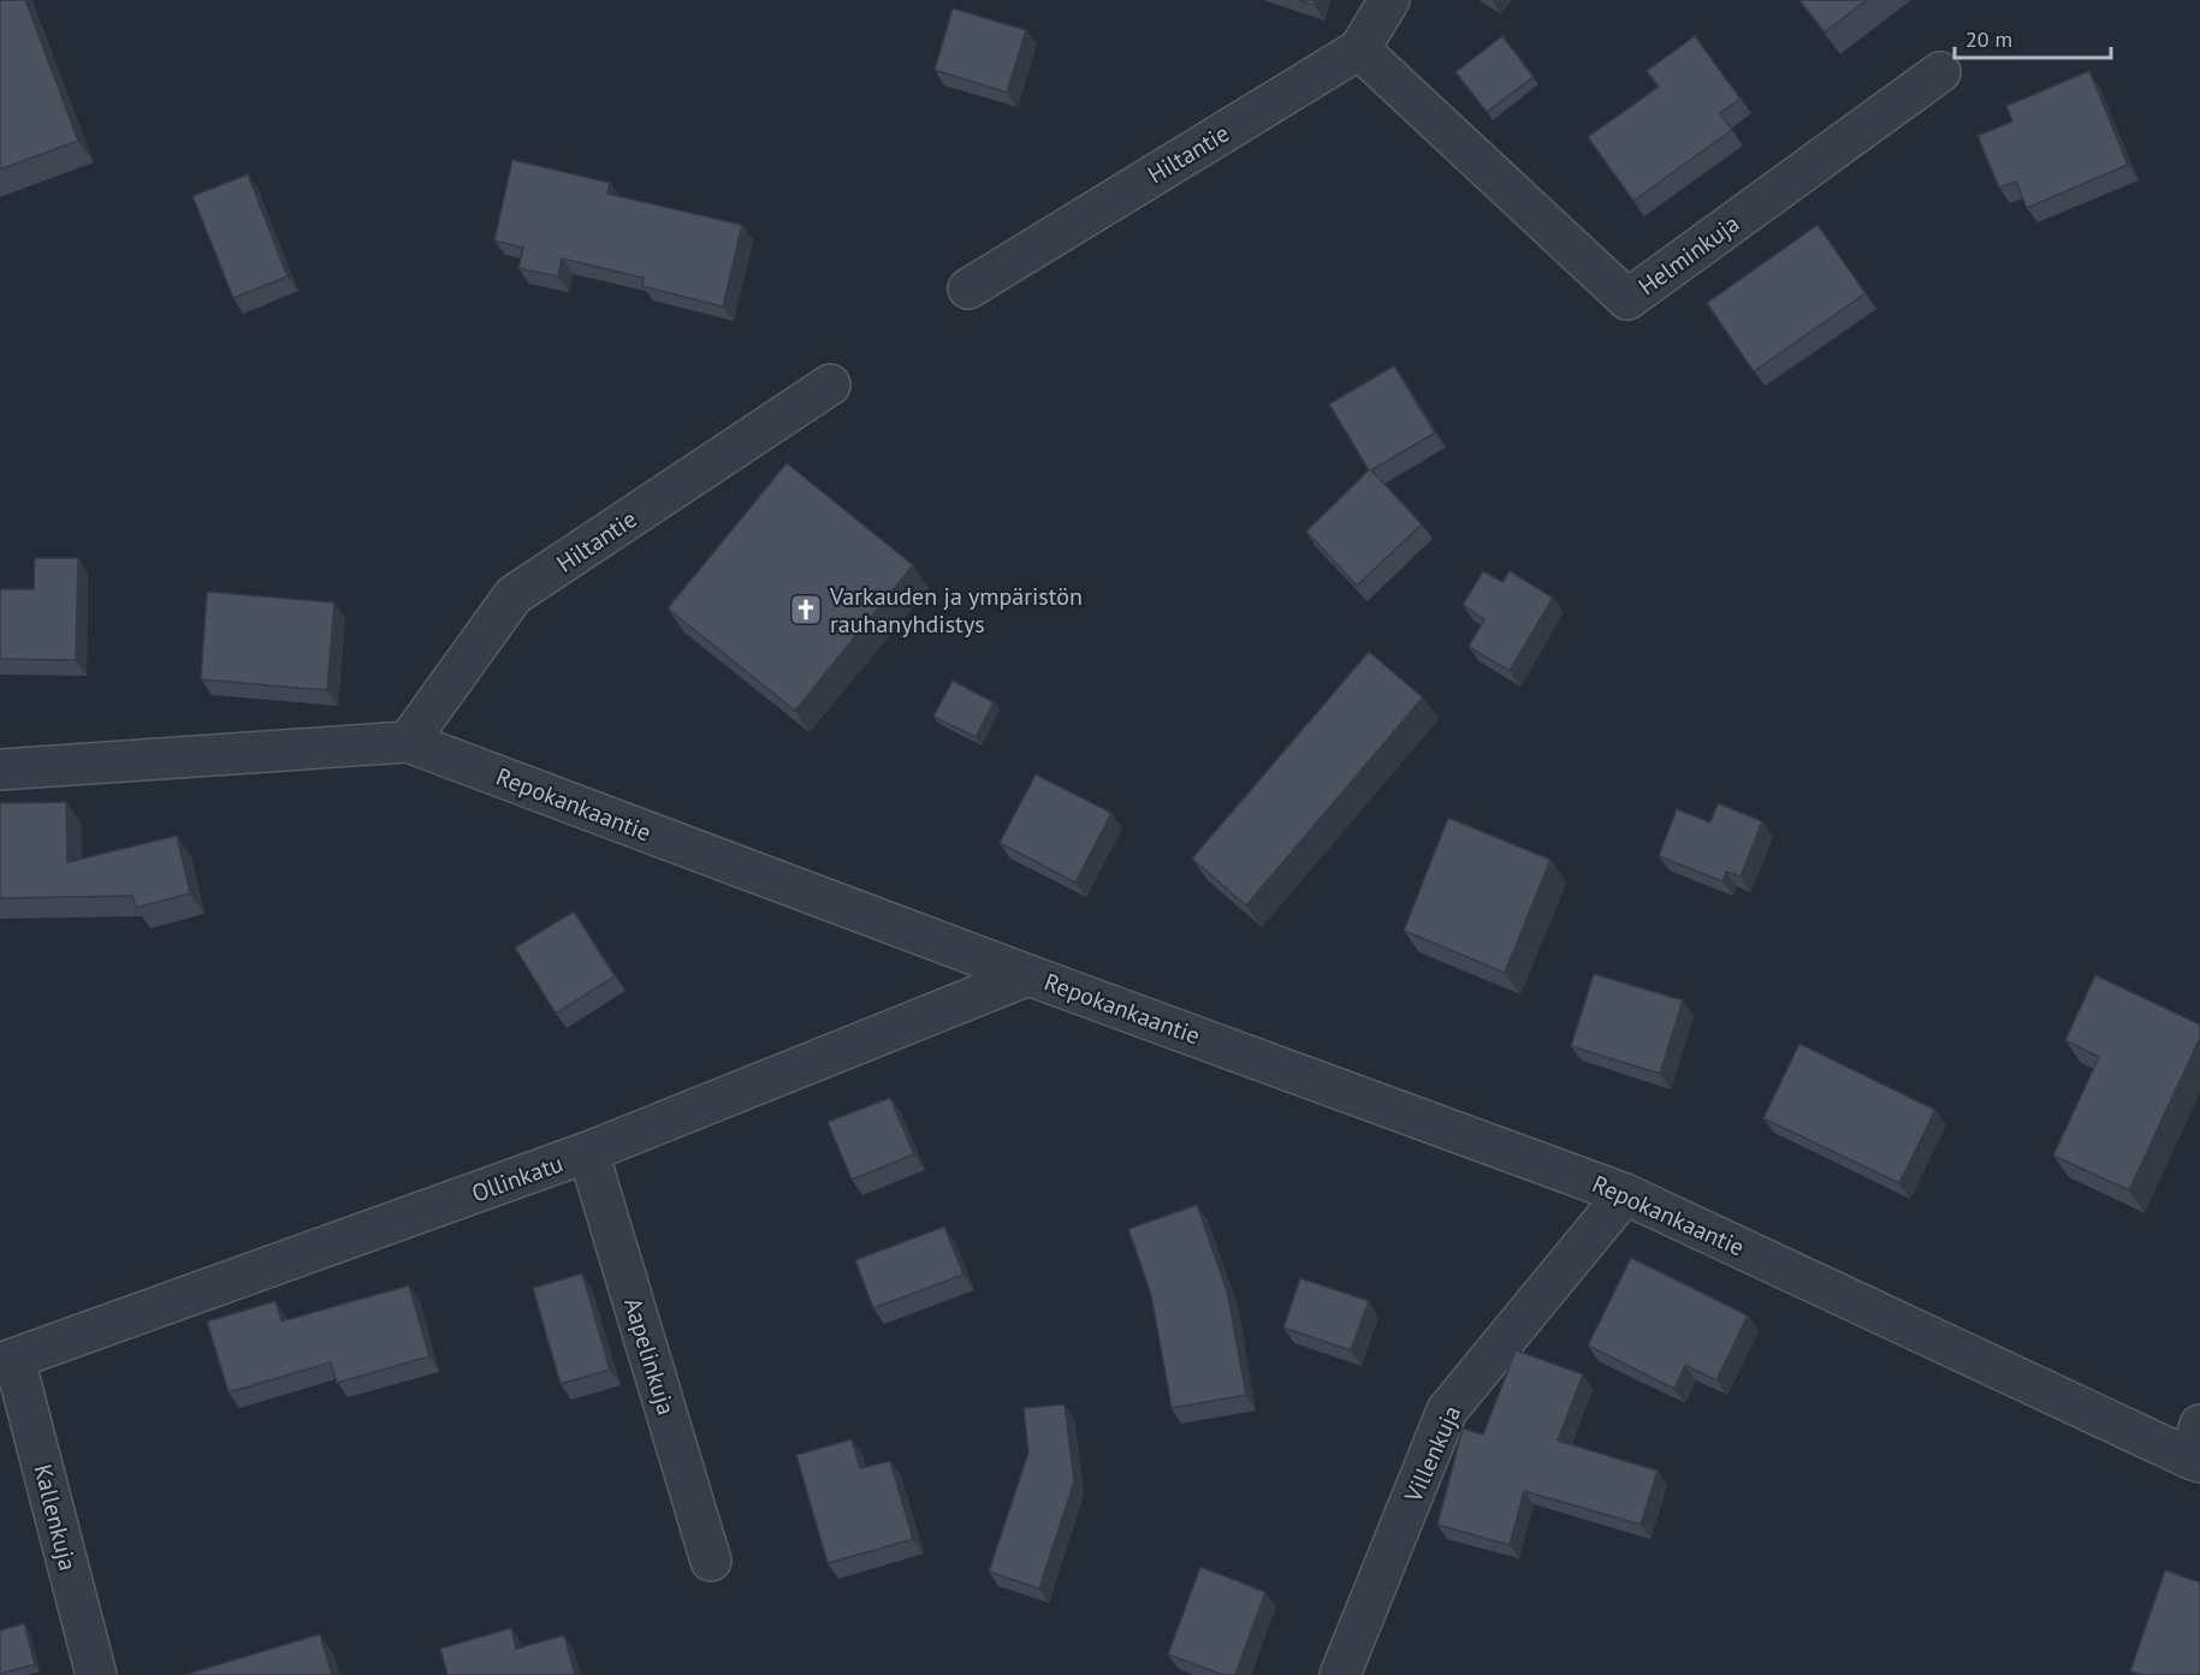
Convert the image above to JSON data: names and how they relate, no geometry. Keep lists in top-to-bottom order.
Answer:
{
  "streets": {
    "street": [
      "Hiltantie",
      "Helminkuja",
      "Repokankaantie",
      "Ollinkatu",
      "Aapelinkuja",
      "Villenkuja",
      "Kallenkuja"
    ]
  },
  "crossings": [
    ["Hiltantie", "Helminkuja"],
    ["Hiltantie", "Repokankaantie"],
    ["Repokankaantie", "Ollinkatu"],
    ["Repokankaantie", "Villenkuja"],
    ["Ollinkatu", "Aapelinkuja"],
    ["Ollinkatu", "Kallenkuja"]
  ],
  "places": {
    "church": ["Varkauden ja ympäristön rauhanyhdistys"]
  },
  "scale_bar": "20 m"
}
